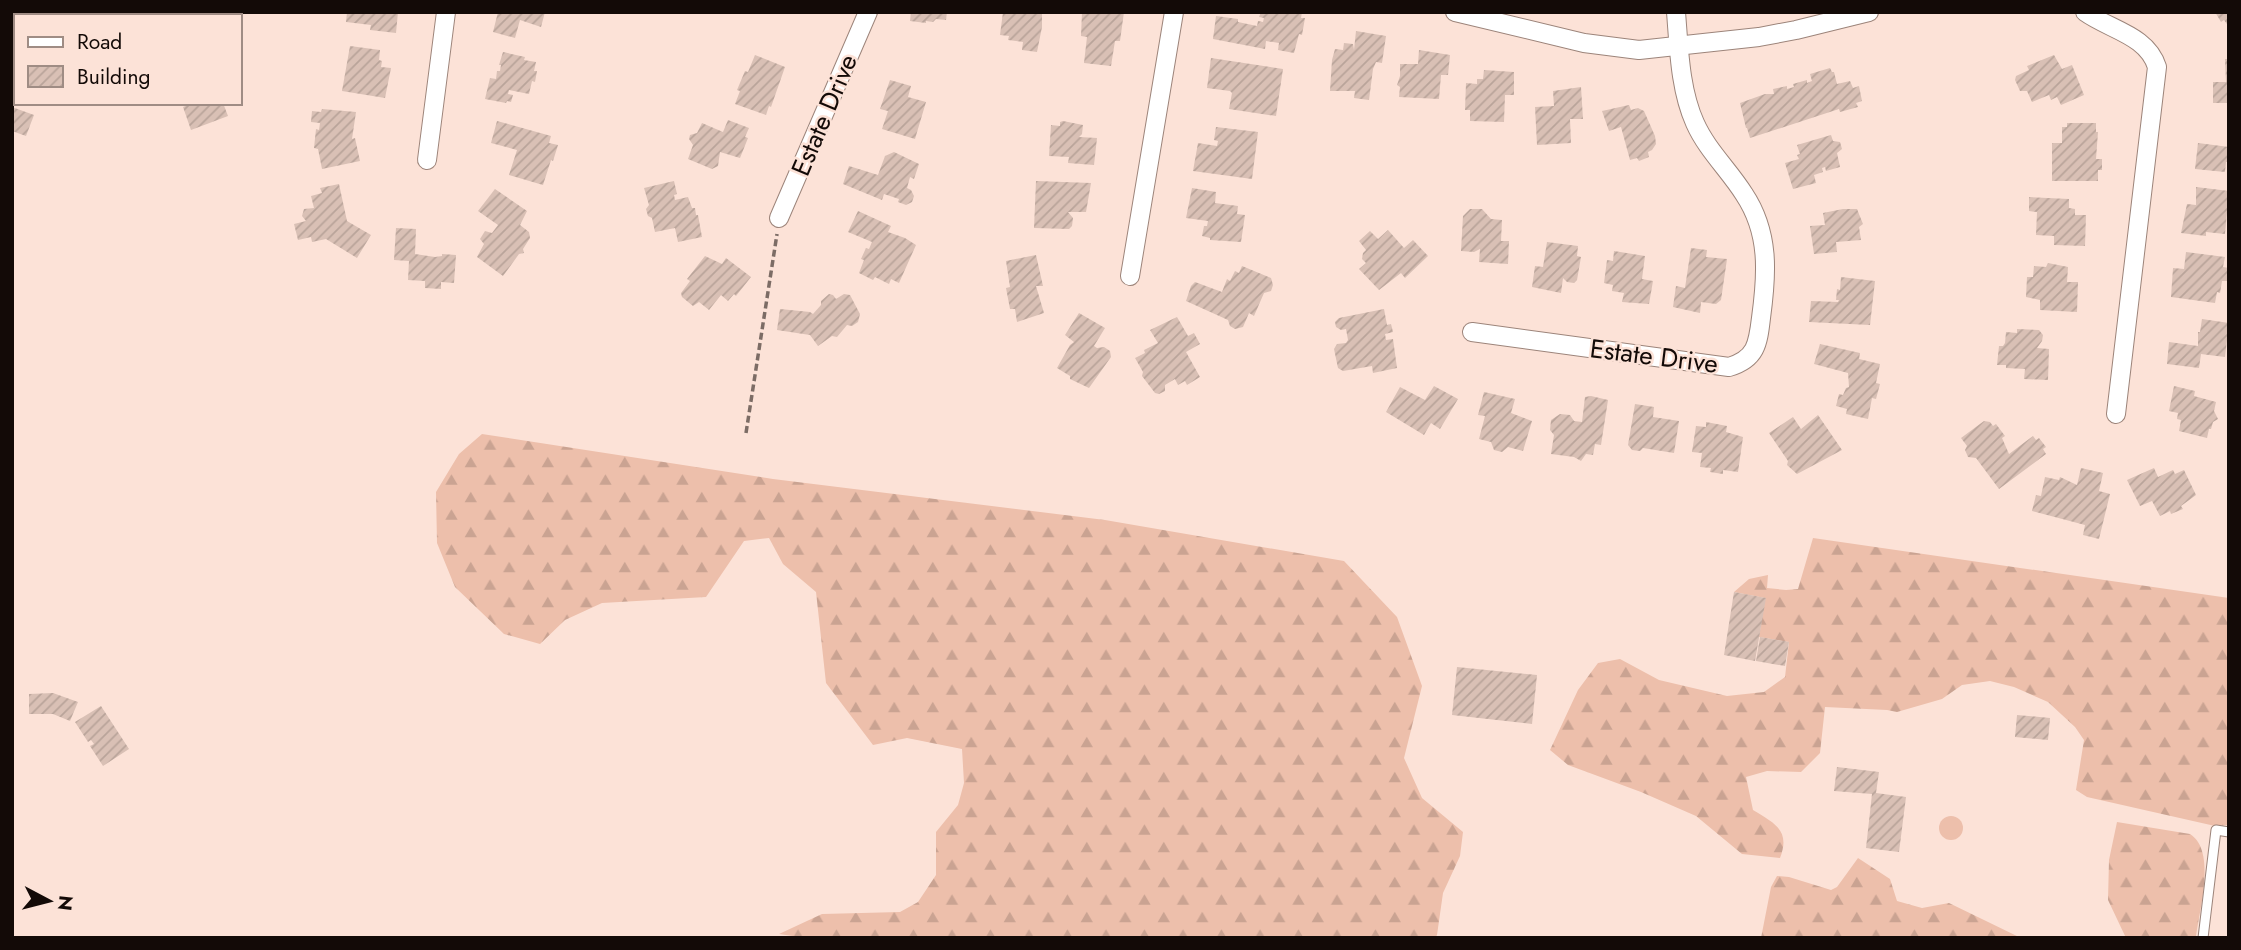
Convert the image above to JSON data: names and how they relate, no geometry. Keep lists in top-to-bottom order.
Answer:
{
  "streets": {
    "street": ["Estate Drive"]
  },
  "legend": ["Road", "Building"],
  "north": "right"
}
